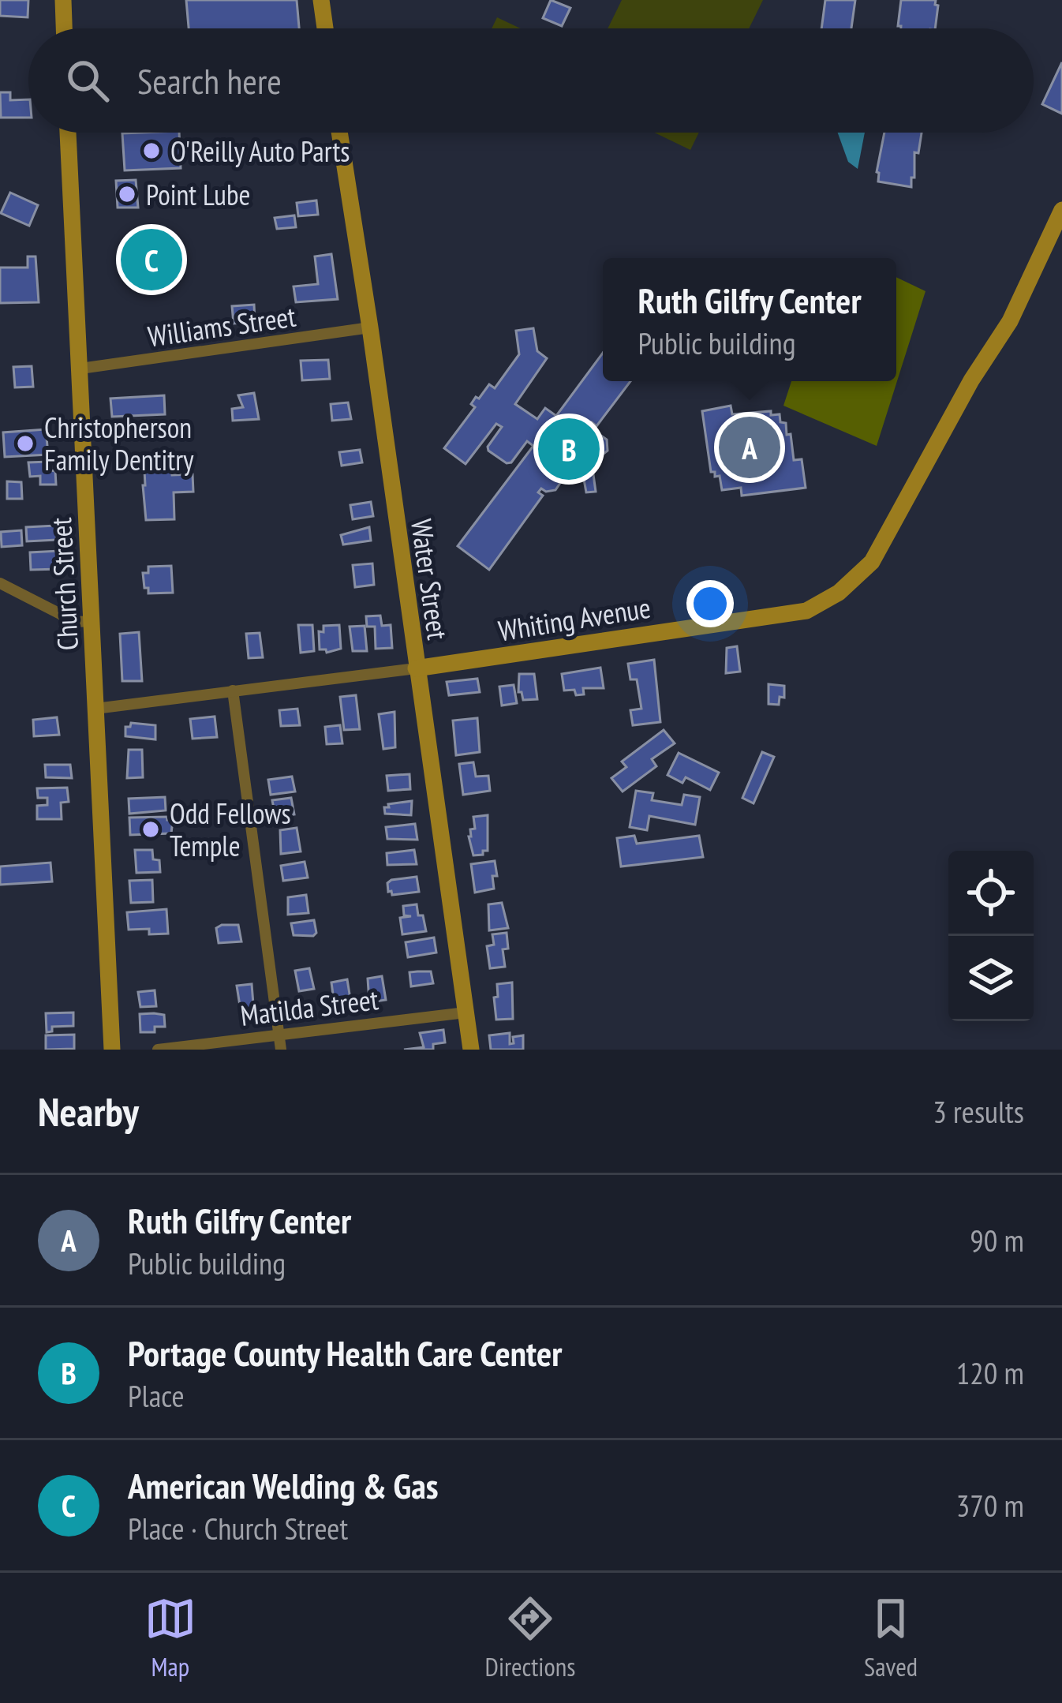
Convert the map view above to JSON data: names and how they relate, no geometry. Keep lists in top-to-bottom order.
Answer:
{
  "streets": {
    "street": [
      "Williams Street",
      "Water Street",
      "Church Street",
      "Whiting Avenue",
      "Matilda Street"
    ]
  },
  "crossings": [
    ["Williams Street", "Water Street"],
    ["Williams Street", "Church Street"],
    ["Water Street", "Whiting Avenue"],
    ["Water Street", "Matilda Street"],
    ["Church Street", "Whiting Avenue"]
  ],
  "places": [
    "O'Reilly Auto Parts",
    "Point Lube",
    "Christopherson Family Dentitry",
    "Odd Fellows Temple"
  ],
  "page": {
    "search": "Search here",
    "pins": ["C", "A", "B"],
    "popup": ["Ruth Gilfry Center", "Public building"],
    "heading": ["Nearby", "3 results"],
    "list": [
      {
        "mark": "A",
        "name": "Ruth Gilfry Center",
        "note": "Public building",
        "value": "90 m"
      },
      {
        "mark": "B",
        "name": "Portage County Health Care Center",
        "note": "Place",
        "value": "120 m"
      },
      {
        "mark": "C",
        "name": "American Welding & Gas",
        "note": "Place · Church Street",
        "value": "370 m"
      }
    ],
    "nav": ["Map", "Directions", "Saved"]
  }
}
